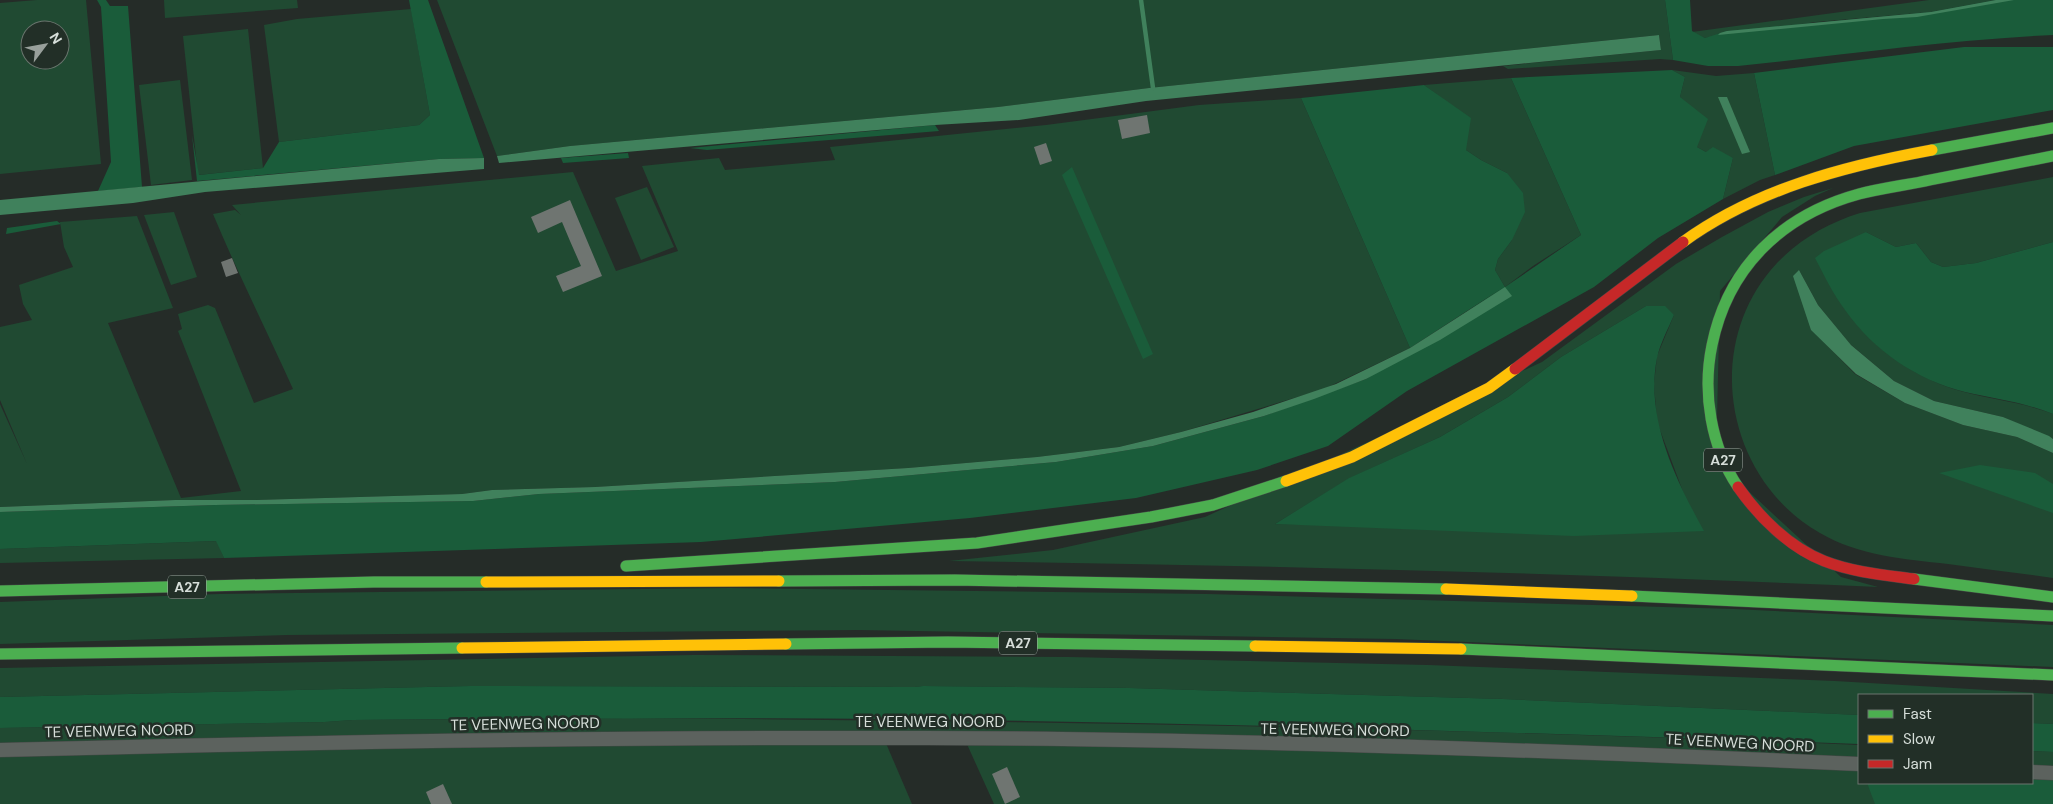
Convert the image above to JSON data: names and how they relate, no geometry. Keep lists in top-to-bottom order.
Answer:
{
  "streets": {
    "highway": ["A27"],
    "street": ["TE VEENWEG NOORD"]
  },
  "legend": ["Fast", "Slow", "Jam"],
  "north": "top right"
}
